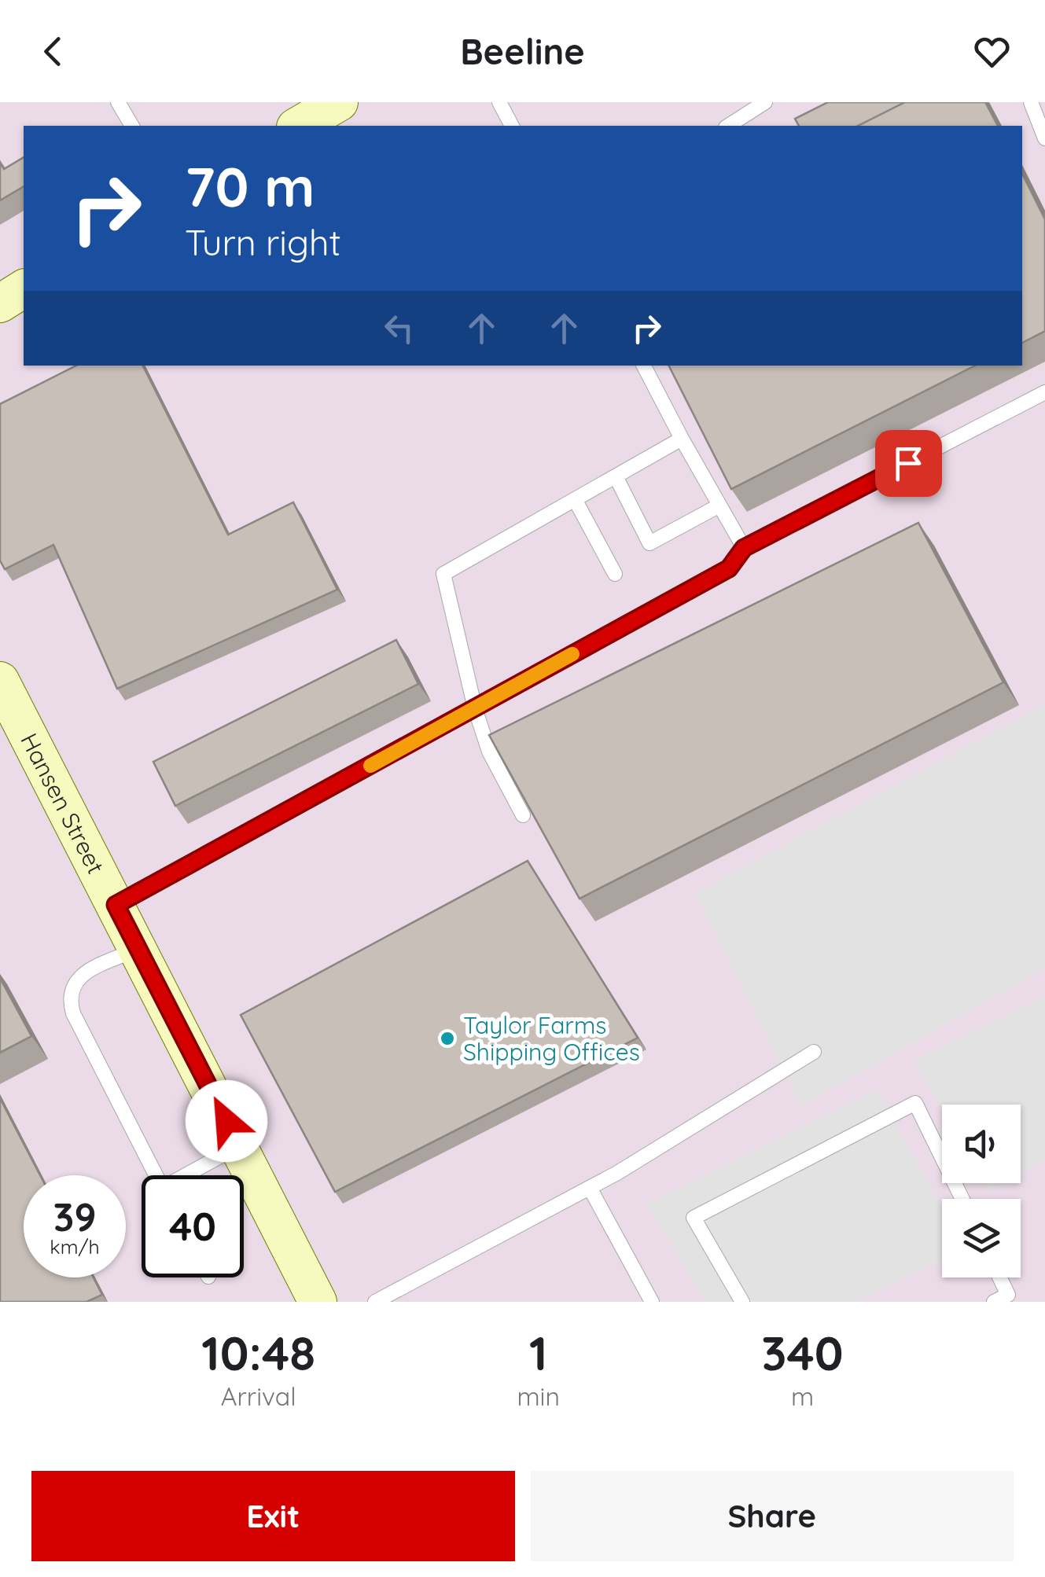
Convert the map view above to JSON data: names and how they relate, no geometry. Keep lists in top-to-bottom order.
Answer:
{
  "streets": {
    "street": ["Hansen Street"]
  },
  "places": ["Taylor Farms Shipping Offices"],
  "page": {
    "header": "Beeline",
    "turn": ["70 m", "Turn right"],
    "speed": "39 km/h",
    "limit": "40",
    "eta": [
      "10:48",
      "Arrival",
      "1",
      "min",
      "340",
      "m"
    ],
    "buttons": ["Exit", "Share"]
  }
}
